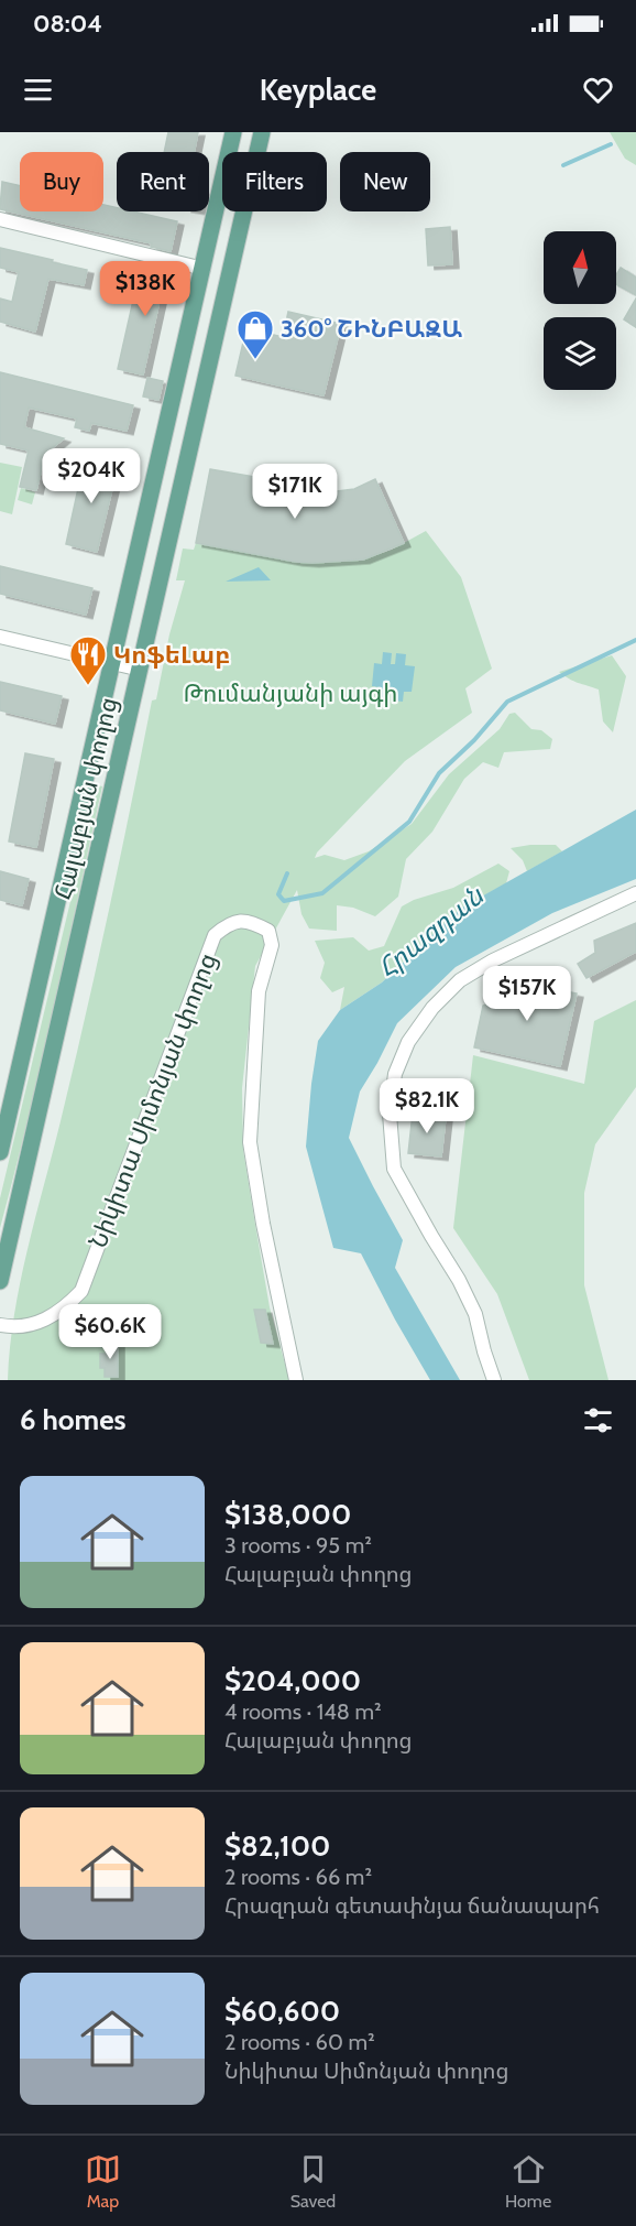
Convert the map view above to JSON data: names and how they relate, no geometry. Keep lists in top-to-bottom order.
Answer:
{
  "streets": {
    "main road": ["Հալաբյան փողոց"],
    "street": ["Նիկիտա Սիմոնյան փողոց"]
  },
  "water": ["Հրազդան"],
  "parks": ["Թումանյանի այգի"],
  "places": {
    "shop": ["360° ՇԻՆԲԱԶԱ"],
    "restaurant": ["ԿոֆեԼաբ"]
  },
  "north": "top",
  "page": {
    "status": "08:04",
    "header": "Keyplace",
    "chip": [
      "Buy",
      "Rent",
      "Filters",
      "New"
    ],
    "price": [
      "$138K",
      "$204K",
      "$171K",
      "$157K",
      "$82.1K",
      "$60.6K"
    ],
    "heading": "6 homes",
    "list": [
      {
        "name": "$138,000",
        "note": "3 rooms · 95 m² · Հալաբյան փողոց"
      },
      {
        "name": "$204,000",
        "note": "4 rooms · 148 m² · Հալաբյան փողոց"
      },
      {
        "name": "$82,100",
        "note": "2 rooms · 66 m² · Հրազդան գետափնյա ճանապարհ"
      },
      {
        "name": "$60,600",
        "note": "2 rooms · 60 m² · Նիկիտա Սիմոնյան փողոց"
      }
    ],
    "tabs": ["Map", "Saved", "Home"]
  }
}
